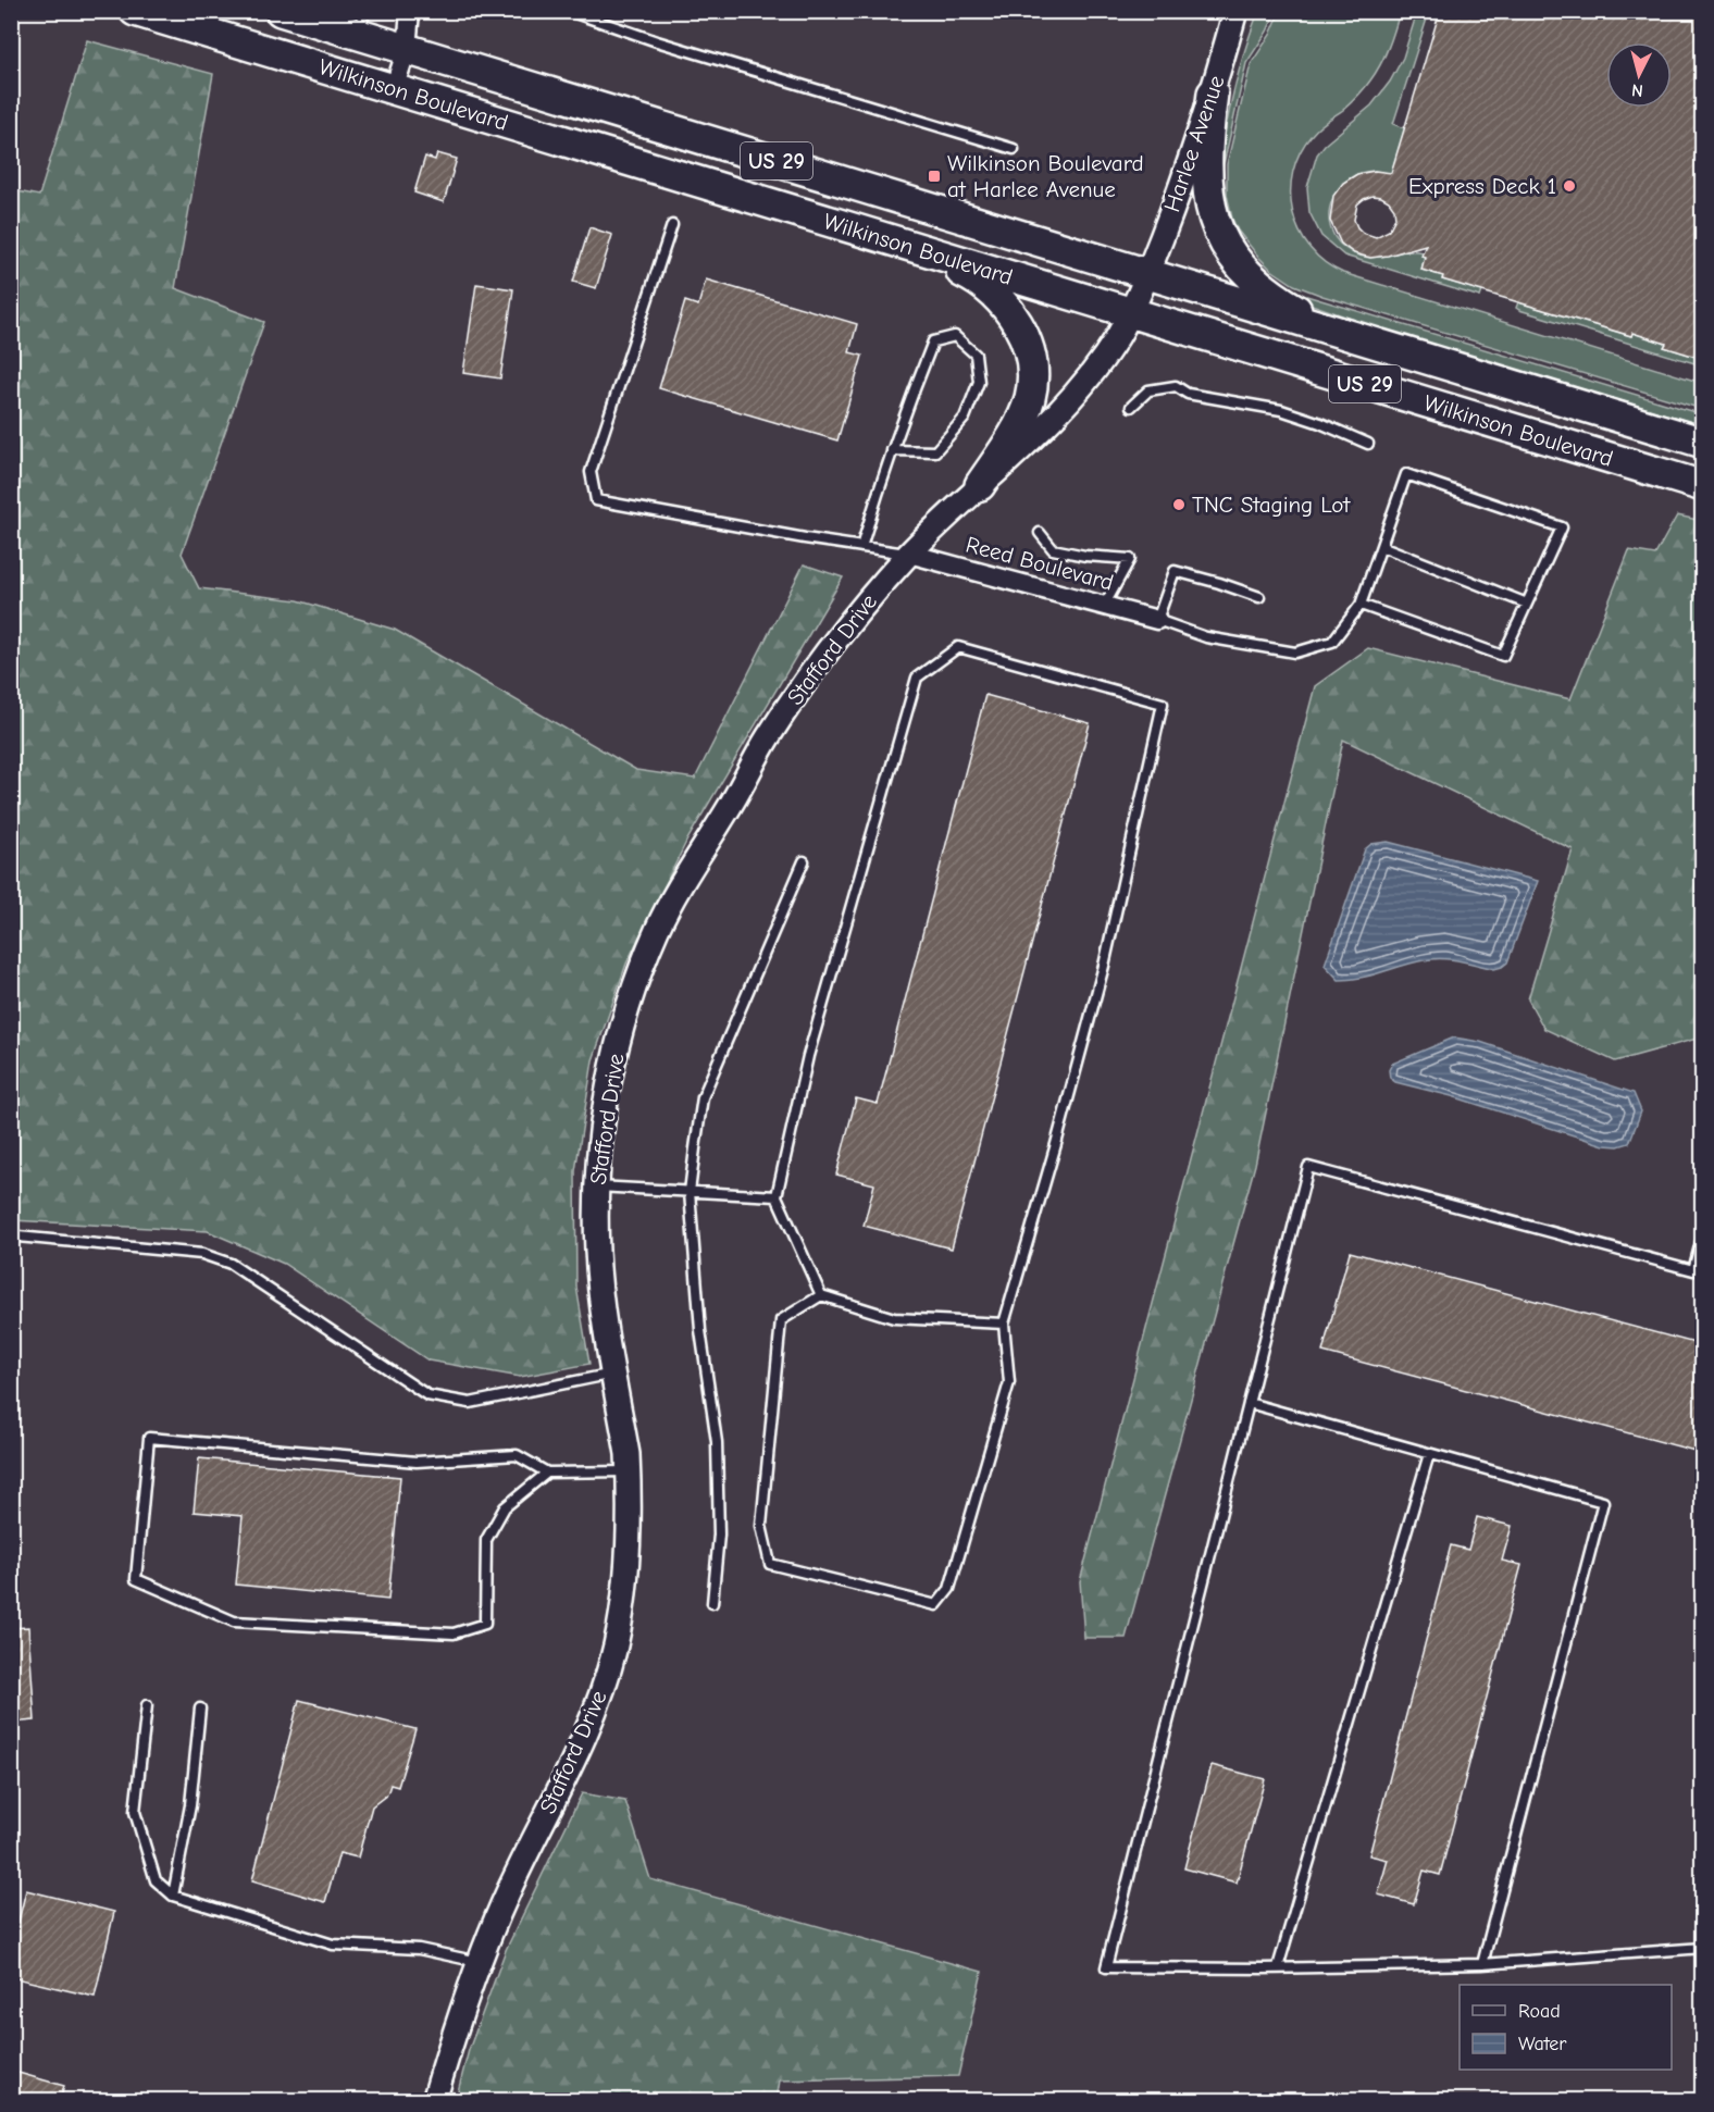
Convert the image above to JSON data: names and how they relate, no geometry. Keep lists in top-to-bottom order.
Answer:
{
  "streets": {
    "main road": ["Wilkinson Boulevard", "US 29"],
    "street": ["Harlee Avenue", "Reed Boulevard", "Stafford Drive"]
  },
  "crossings": [
    ["Wilkinson Boulevard", "Harlee Avenue"],
    ["Wilkinson Boulevard", "Stafford Drive"],
    ["Harlee Avenue", "Stafford Drive"],
    ["Reed Boulevard", "Stafford Drive"]
  ],
  "places": {
    "transit": ["Wilkinson Boulevard at Harlee Avenue"],
    "other": ["Express Deck 1", "TNC Staging Lot"]
  },
  "legend": ["Road", "Water"],
  "north": "bottom"
}
